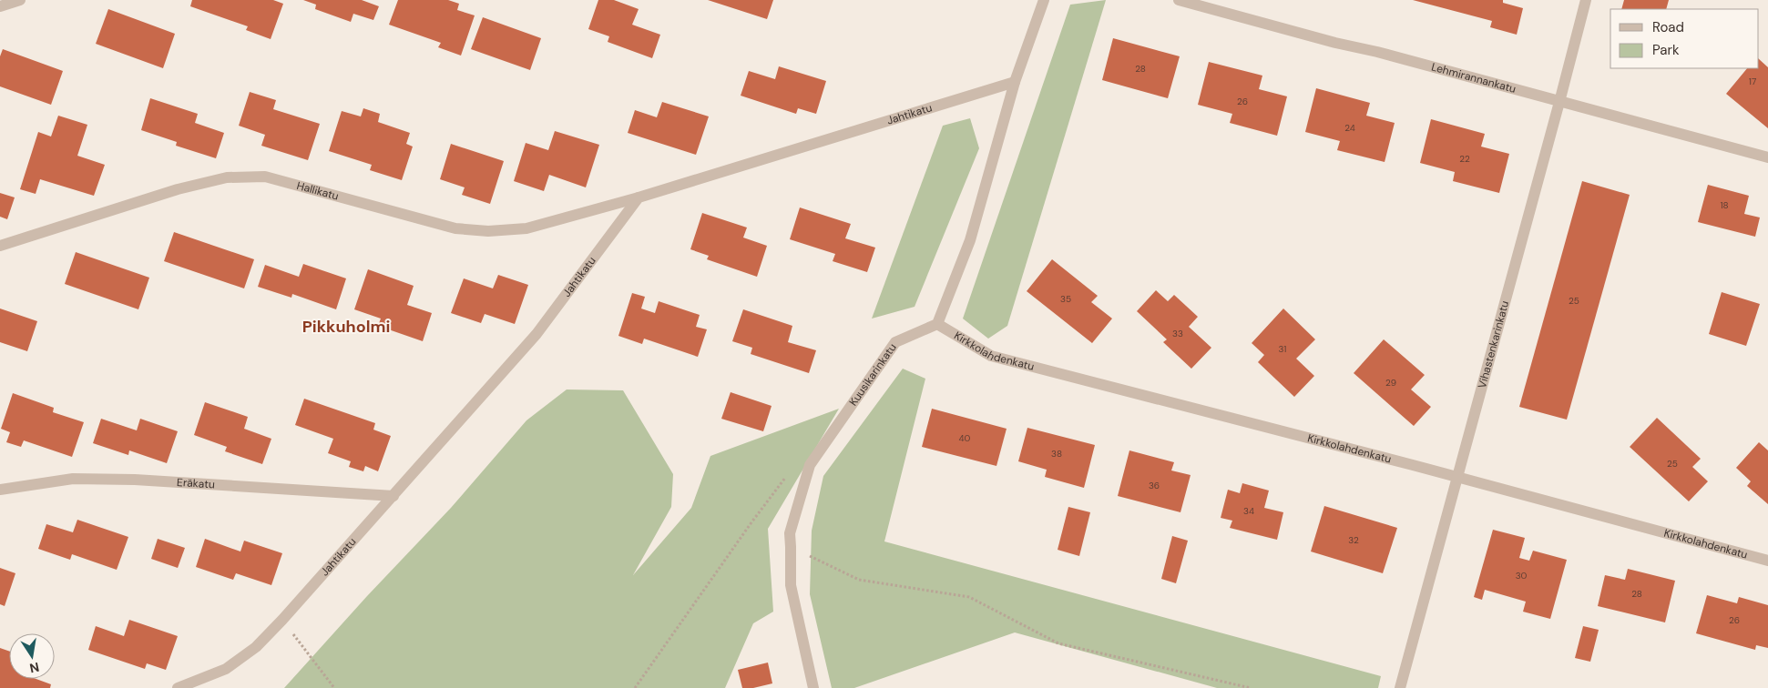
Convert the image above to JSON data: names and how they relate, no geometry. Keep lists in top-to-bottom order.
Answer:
{
  "streets": {
    "street": [
      "Lehmirannankatu",
      "Jahtikatu",
      "Hallikatu",
      "Vihastenkarinkatu",
      "Kirkkolahdenkatu",
      "Kuusikarinkatu",
      "Eräkatu"
    ]
  },
  "crossings": [
    ["Lehmirannankatu", "Vihastenkarinkatu"],
    ["Jahtikatu", "Hallikatu"],
    ["Jahtikatu", "Eräkatu"],
    ["Vihastenkarinkatu", "Kirkkolahdenkatu"],
    ["Kirkkolahdenkatu", "Kuusikarinkatu"]
  ],
  "districts": ["Pikkuholmi"],
  "house_numbers": [
    "28",
    "17",
    "26",
    "24",
    "22",
    "18",
    "35",
    "25",
    "33",
    "31",
    "29",
    "40",
    "38",
    "25",
    "36",
    "34",
    "32",
    "30",
    "28",
    "26"
  ],
  "legend": ["Road", "Park"],
  "north": "bottom"
}
